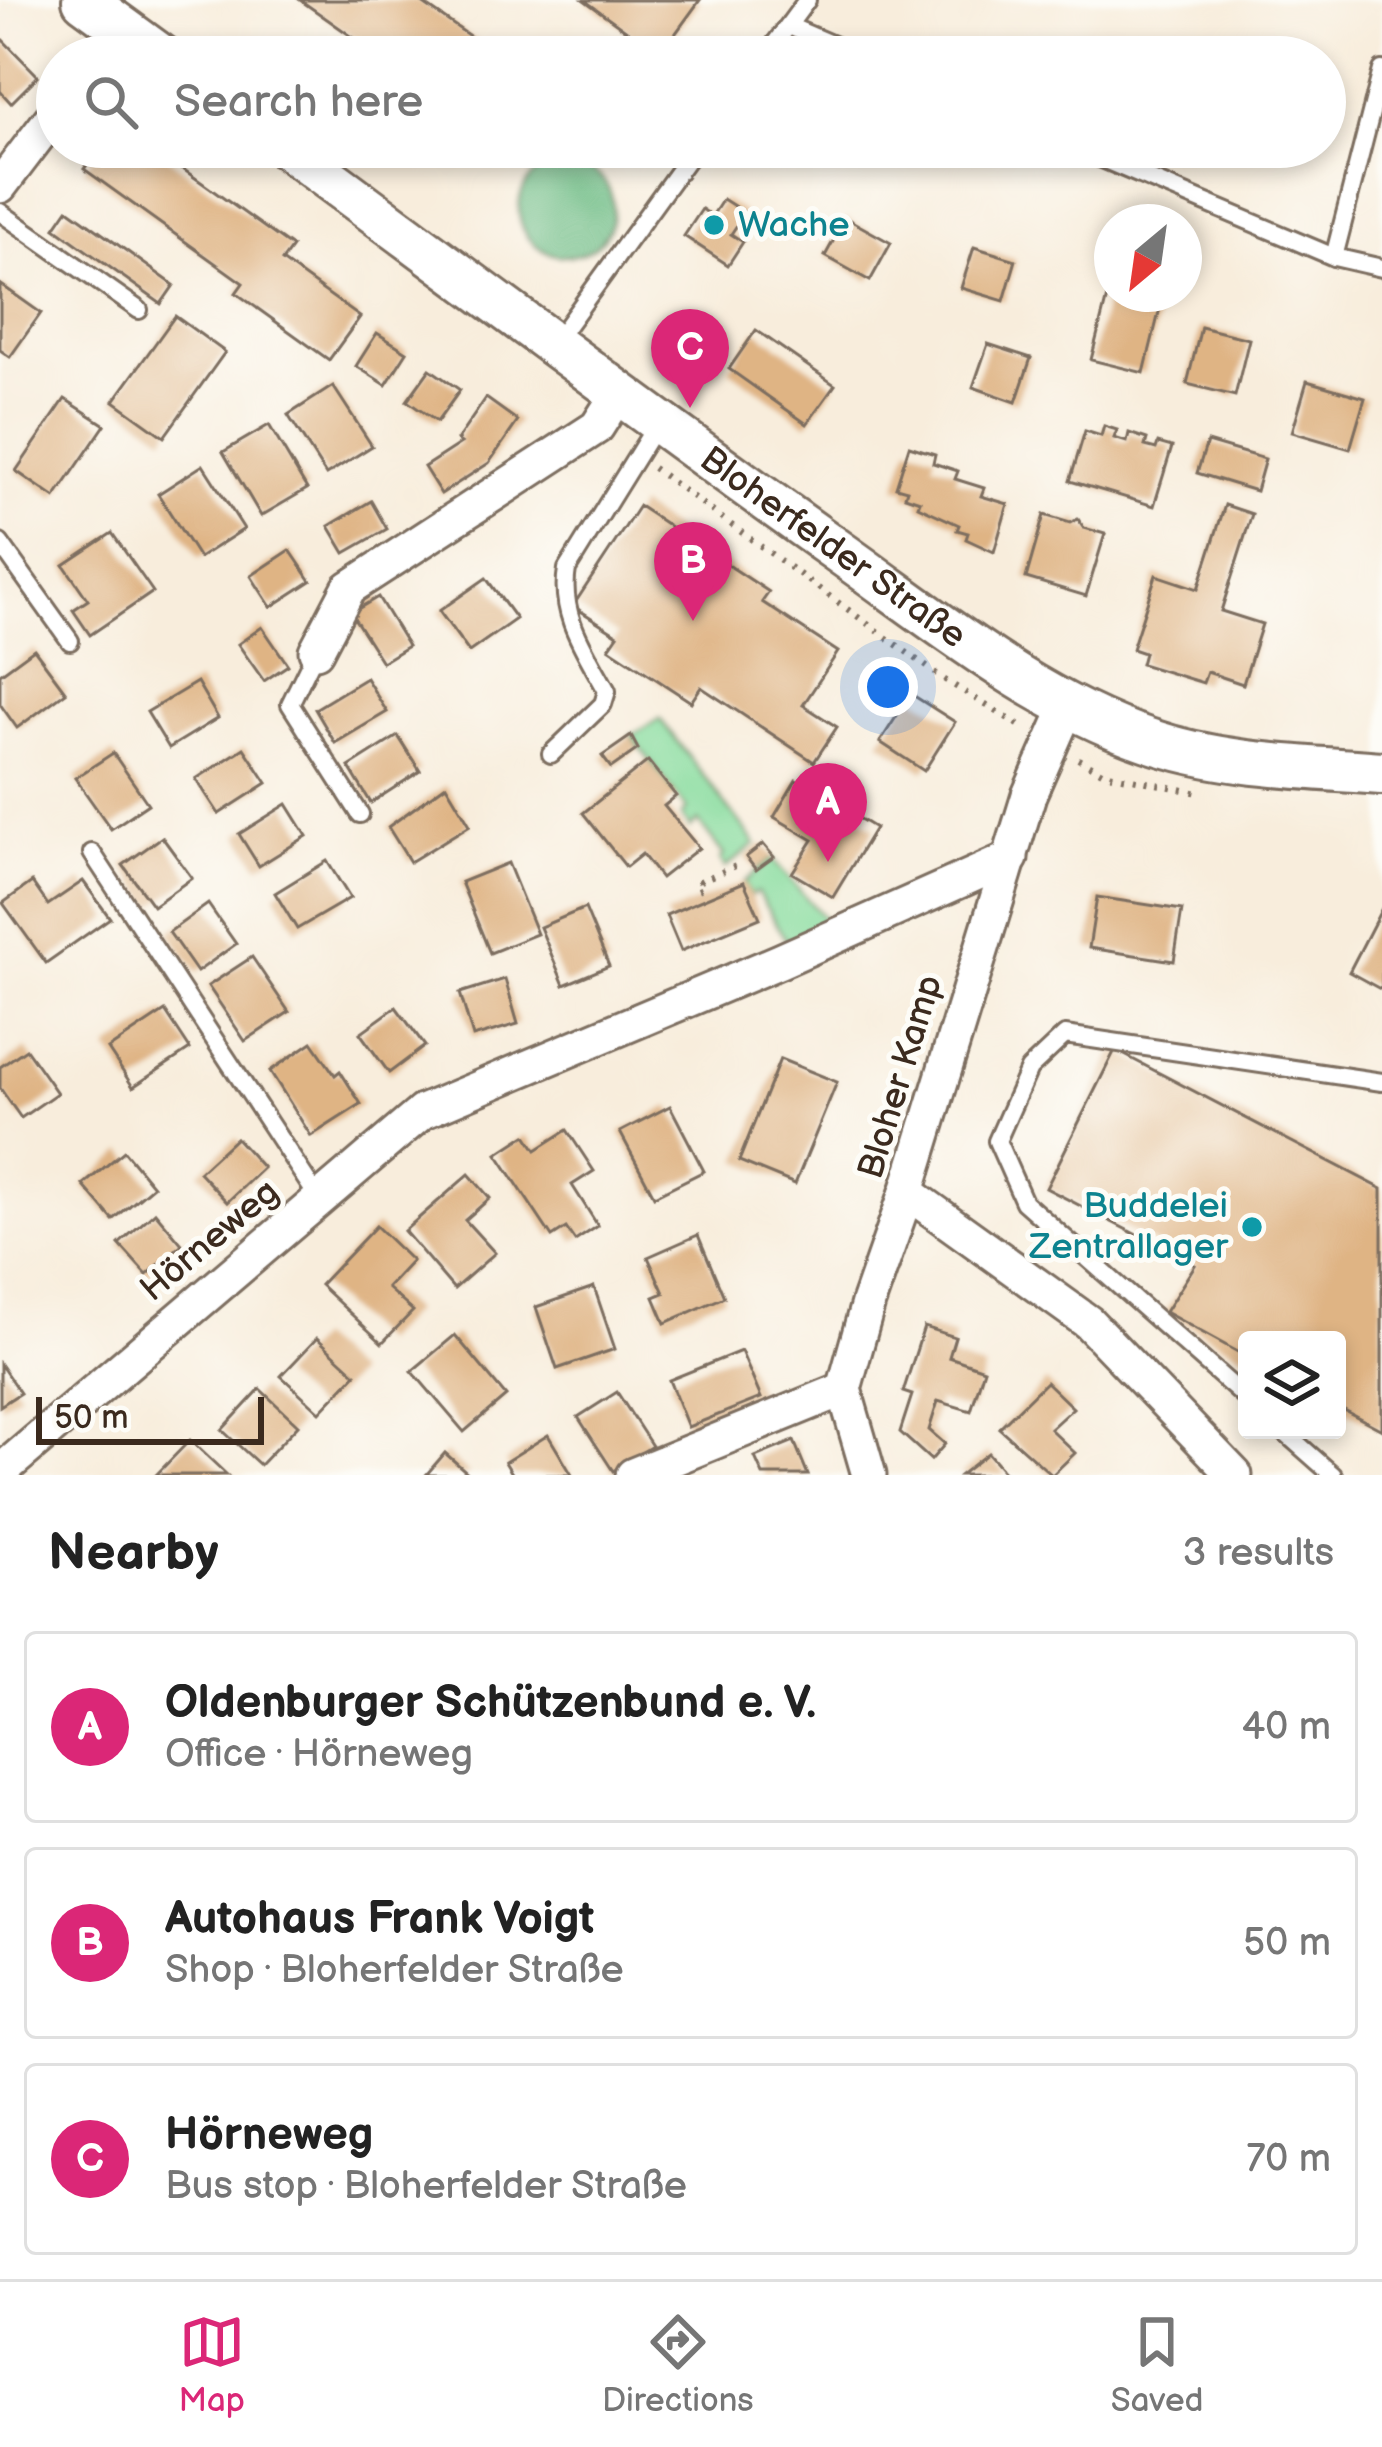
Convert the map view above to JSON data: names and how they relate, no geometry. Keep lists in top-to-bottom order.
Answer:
{
  "streets": {
    "street": ["Bloherfelder Straße", "Bloher Kamp", "Hörneweg"]
  },
  "crossings": [
    ["Bloherfelder Straße", "Bloher Kamp"],
    ["Bloher Kamp", "Hörneweg"]
  ],
  "places": ["Wache", "Buddelei Zentrallager"],
  "scale_bar": "50 m",
  "north": "bottom left",
  "page": {
    "search": "Search here",
    "pins": ["C", "B", "A"],
    "scale": "50 m",
    "heading": ["Nearby", "3 results"],
    "list": [
      {
        "mark": "A",
        "name": "Oldenburger Schützenbund e. V.",
        "note": "Office · Hörneweg",
        "value": "40 m"
      },
      {
        "mark": "B",
        "name": "Autohaus Frank Voigt",
        "note": "Shop · Bloherfelder Straße",
        "value": "50 m"
      },
      {
        "mark": "C",
        "name": "Hörneweg",
        "note": "Bus stop · Bloherfelder Straße",
        "value": "70 m"
      }
    ],
    "nav": ["Map", "Directions", "Saved"]
  }
}
